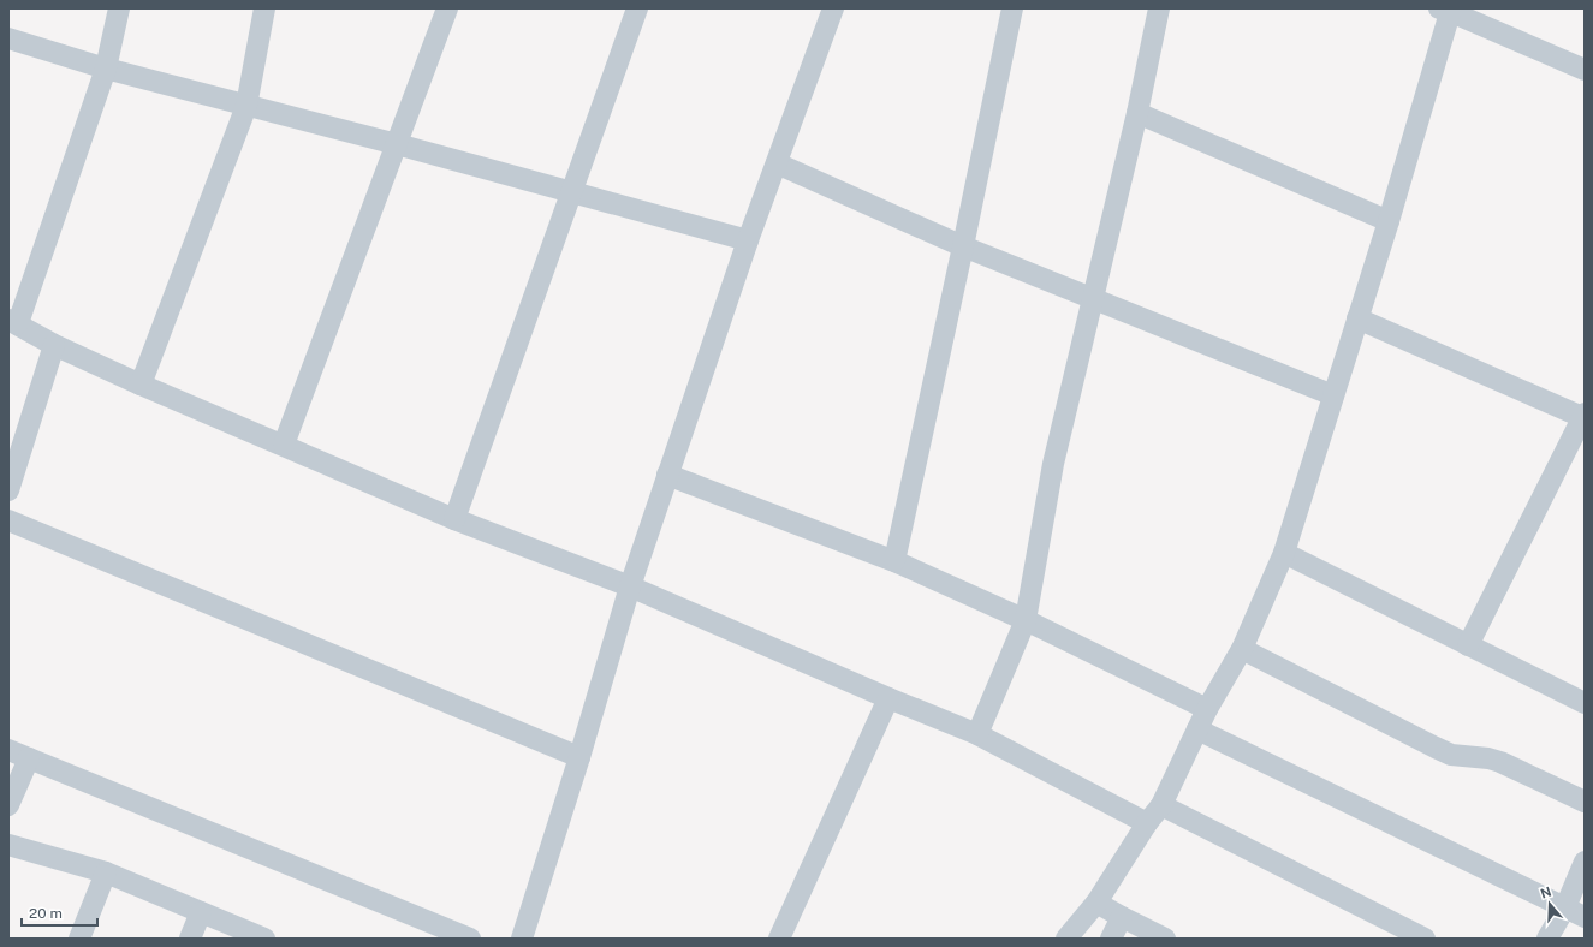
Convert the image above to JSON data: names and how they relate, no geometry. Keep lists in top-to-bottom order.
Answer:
{
  "scale_bar": "20 m",
  "north": "top"
}
